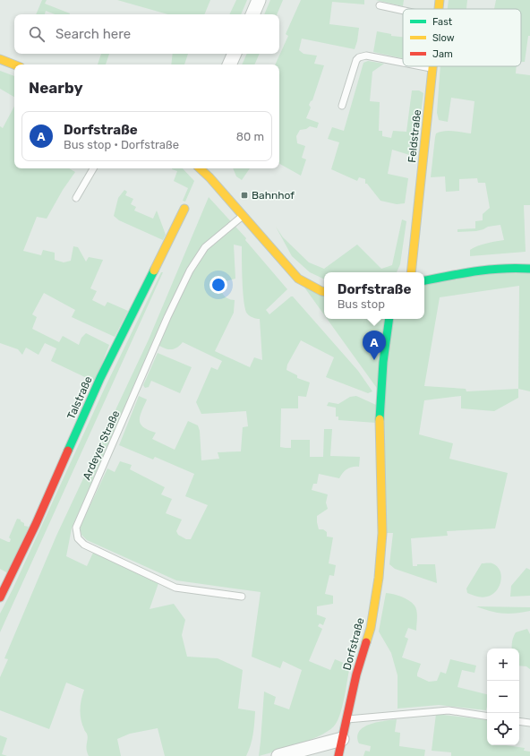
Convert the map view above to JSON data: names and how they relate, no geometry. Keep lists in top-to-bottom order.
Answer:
{
  "streets": {
    "street": ["Feldstraße", "Talstraße", "Dorfstraße"],
    "lane": ["Ardeyer Straße"]
  },
  "places": {
    "transit": ["Bahnhof"]
  },
  "legend": ["Fast", "Slow", "Jam"],
  "page": {
    "search": "Search here",
    "heading": "Nearby",
    "list": [
      {
        "mark": "A",
        "name": "Dorfstraße",
        "note": "Bus stop · Dorfstraße",
        "value": "80 m"
      }
    ],
    "popup": ["Dorfstraße", "Bus stop"],
    "pins": "A",
    "map_buttons": ["+", "−"]
  }
}
